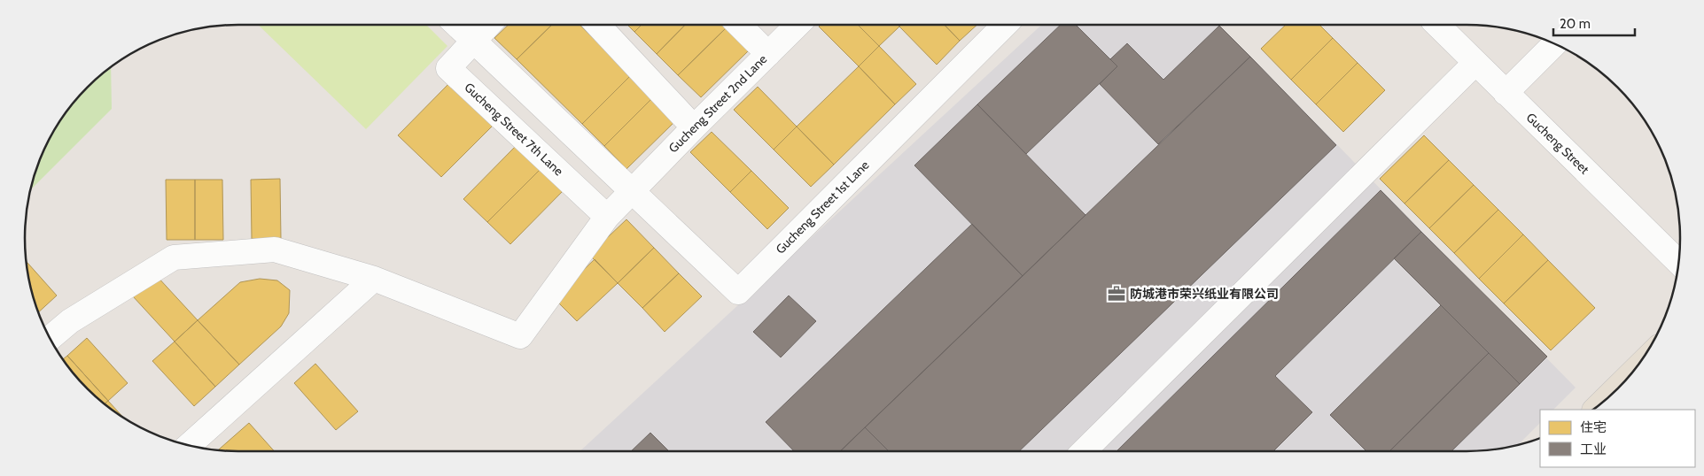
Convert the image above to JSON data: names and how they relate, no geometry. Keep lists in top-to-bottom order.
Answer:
{
  "streets": {
    "street": [
      "Gucheng Street 2nd Lane",
      "Gucheng Street 7th Lane",
      "Gucheng Street",
      "Gucheng Street 1st Lane"
    ]
  },
  "crossings": [
    ["Gucheng Street 2nd Lane", "Gucheng Street 7th Lane"],
    ["Gucheng Street 2nd Lane", "Gucheng Street 1st Lane"]
  ],
  "places": {
    "office": ["防城港市荣兴纸业有限公司"]
  },
  "legend": ["住宅", "工业"],
  "scale_bar": "20 m"
}
